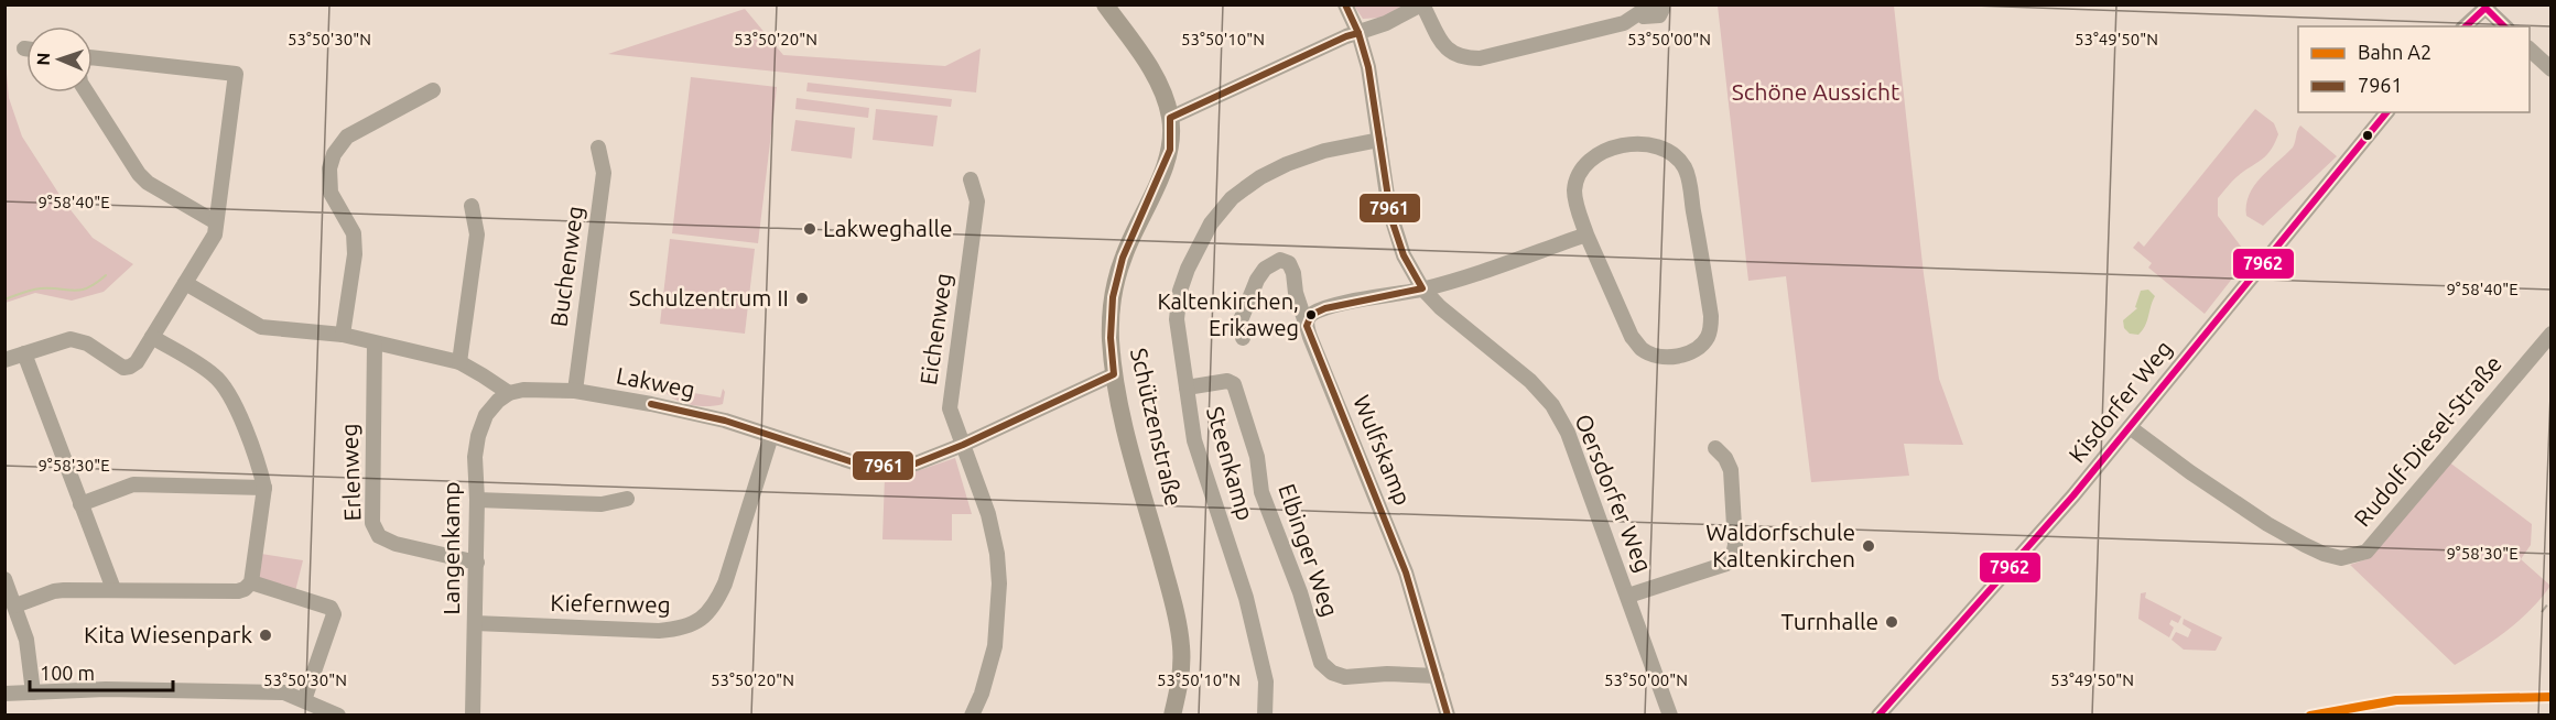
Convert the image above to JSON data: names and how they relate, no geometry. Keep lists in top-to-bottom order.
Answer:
{
  "streets": {
    "main road": ["Schützenstraße"],
    "street": [
      "Buchenweg",
      "Eichenweg",
      "Lakweg",
      "Kisdorfer Weg",
      "Rudolf-Diesel-Straße",
      "Wulfskamp",
      "Steenkamp",
      "Erlenweg",
      "Oersdorfer Weg",
      "Langenkamp",
      "Elbinger Weg",
      "Kiefernweg"
    ]
  },
  "crossings": [
    ["Buchenweg", "Lakweg"],
    ["Eichenweg", "Lakweg"],
    ["Lakweg", "Schützenstraße"],
    ["Lakweg", "Langenkamp"],
    ["Lakweg", "Kiefernweg"],
    ["Kisdorfer Weg", "Rudolf-Diesel-Straße"],
    ["Wulfskamp", "Elbinger Weg"],
    ["Steenkamp", "Oersdorfer Weg"],
    ["Steenkamp", "Elbinger Weg"],
    ["Erlenweg", "Langenkamp"],
    ["Langenkamp", "Kiefernweg"]
  ],
  "parks": ["Schöne Aussicht"],
  "places": [
    "Lakweghalle",
    "Schulzentrum II",
    "Kaltenkirchen, Erikaweg",
    "Waldorfschule Kaltenkirchen",
    "Turnhalle",
    "Kita Wiesenpark"
  ],
  "lines": ["transit line 7961", "transit line 7962", "rail line A2"],
  "legend": ["Bahn A2", "7961"],
  "scale_bar": "100 m",
  "north": "left",
  "coordinates": [
    "53°50'30\"N",
    "53°50'20\"N",
    "53°50'10\"N",
    "53°50'00\"N",
    "53°49'50\"N",
    "9°58'40\"E",
    "9°58'30\"E"
  ]
}
